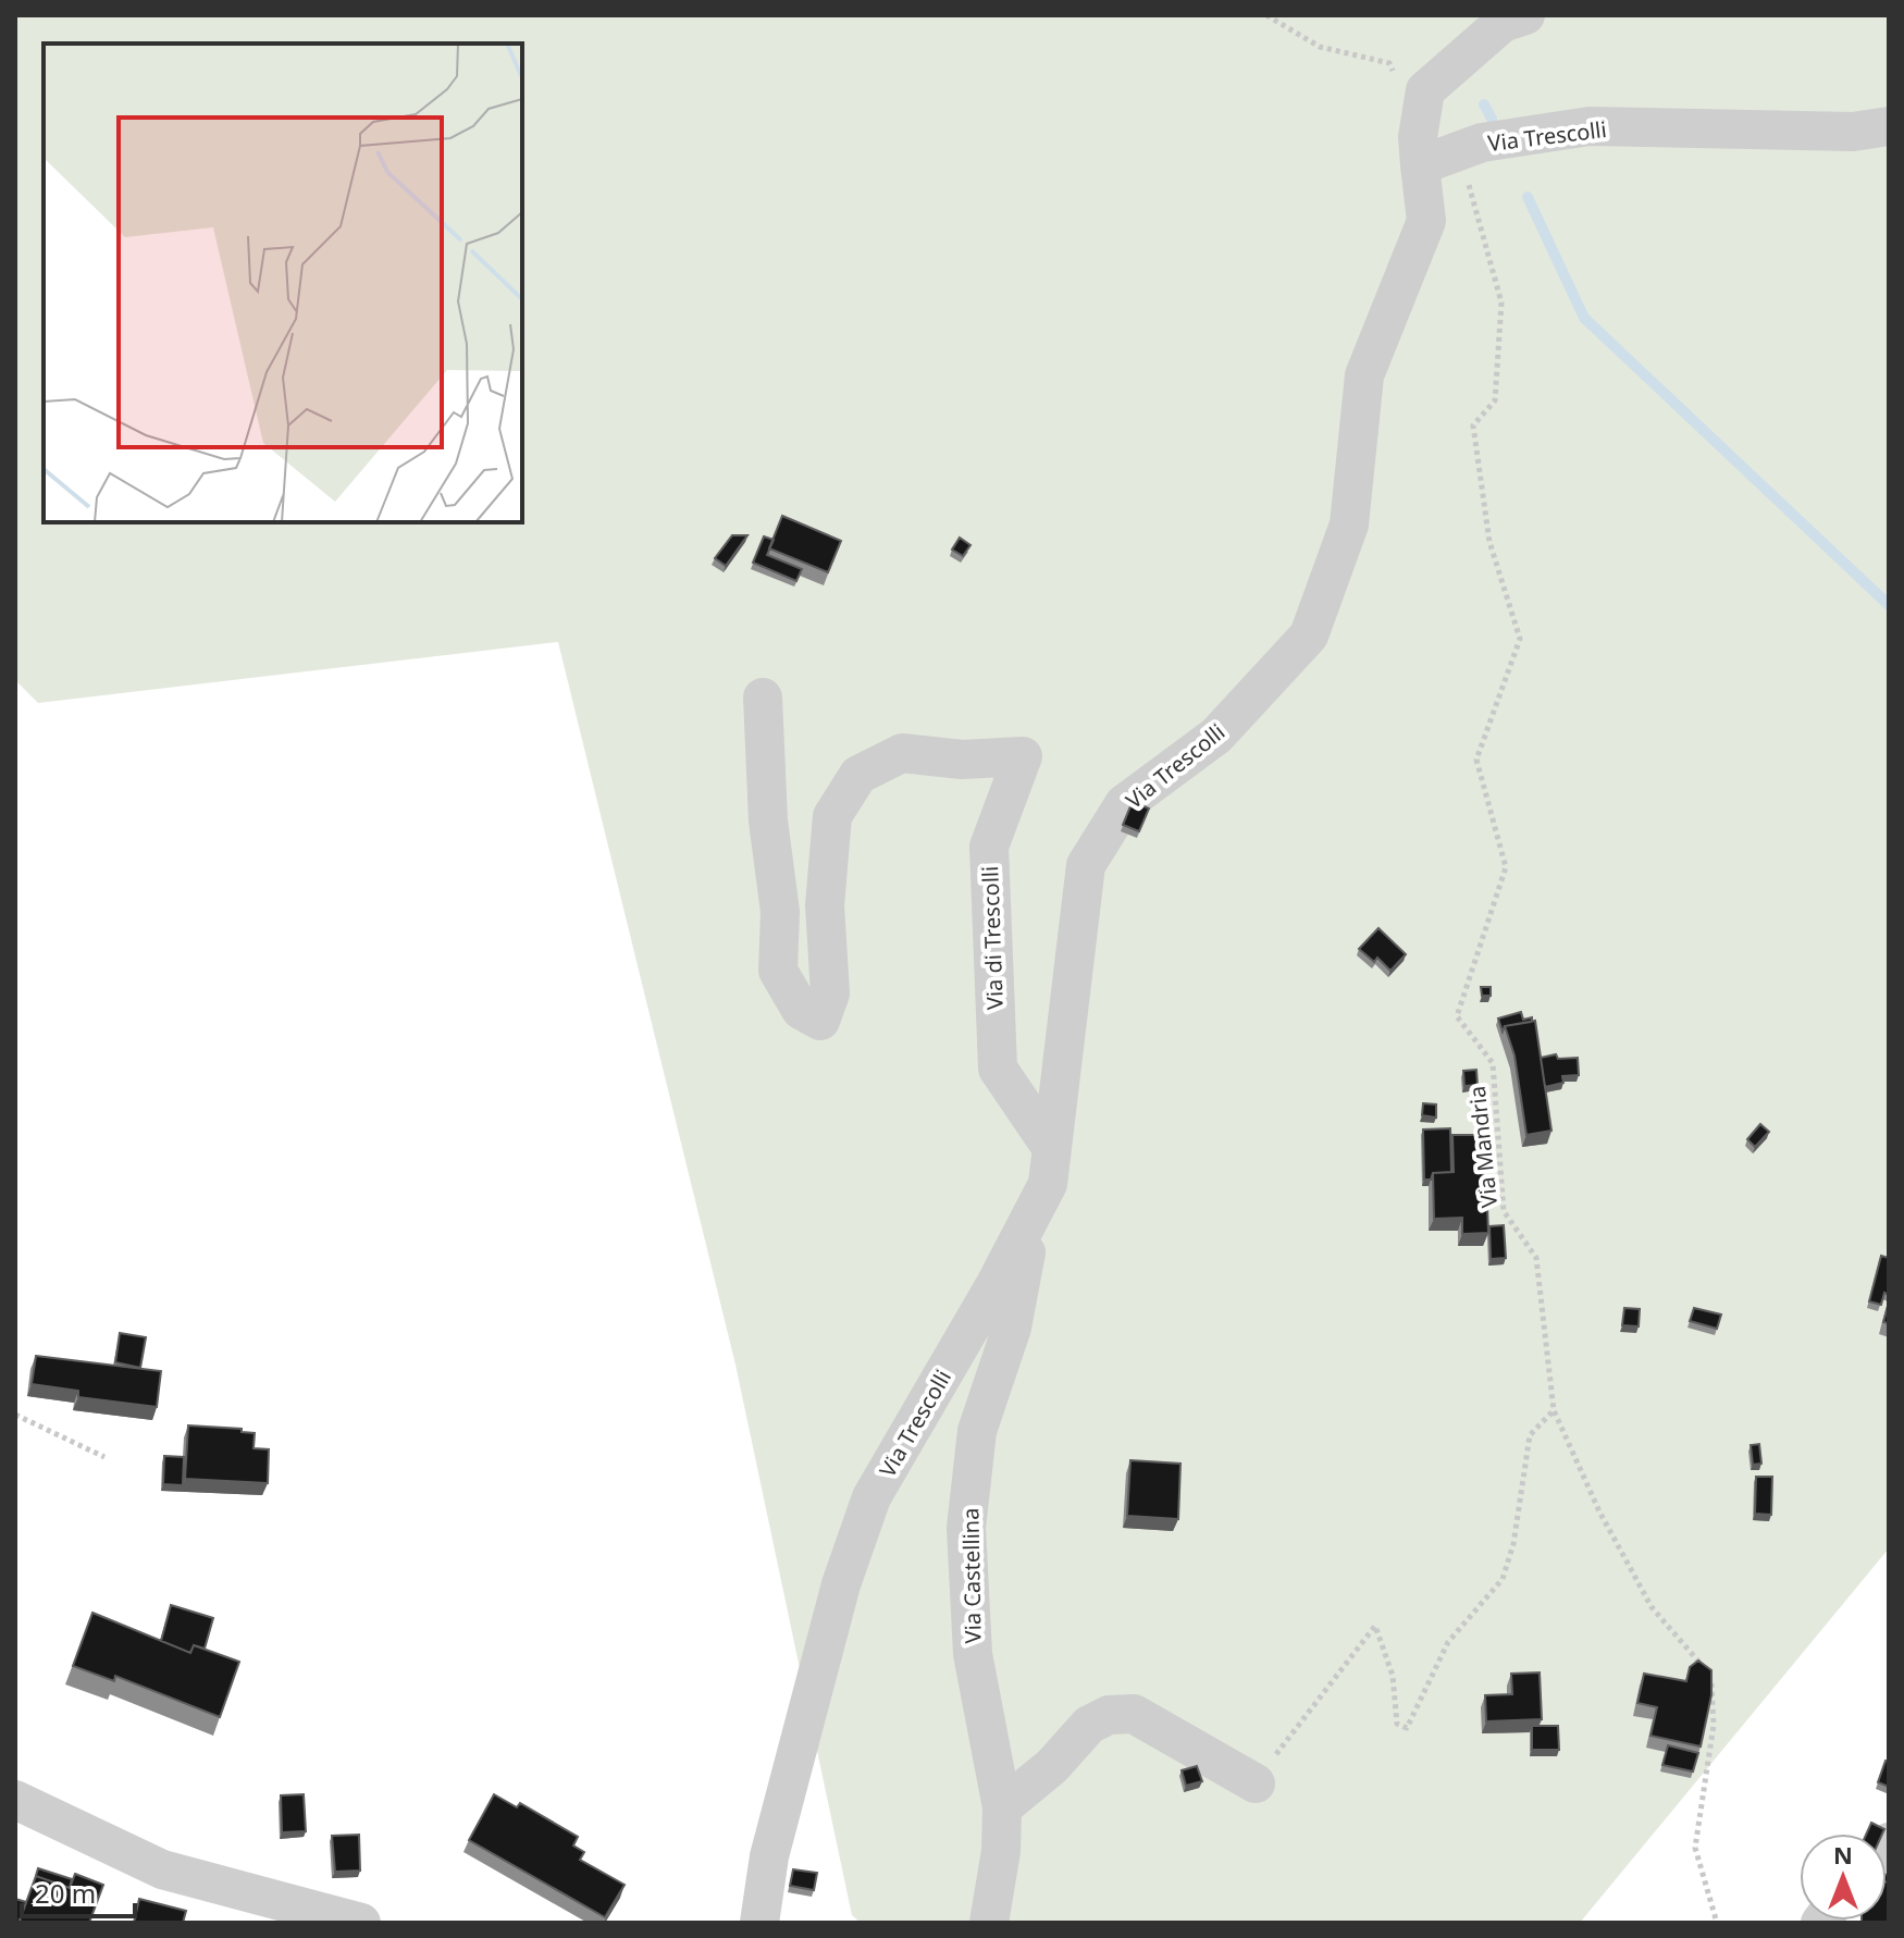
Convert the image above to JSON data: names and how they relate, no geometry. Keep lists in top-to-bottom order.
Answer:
{
  "streets": {
    "street": ["Via Trescolli", "Via di Trescolli", "Via Castellina"],
    "path": ["Via Mandria"]
  },
  "crossings": [
    ["Via Trescolli", "Via di Trescolli"],
    ["Via Trescolli", "Via Mandria"],
    ["Via Trescolli", "Via Castellina"],
    ["Via di Trescolli", "Via Castellina"]
  ],
  "scale_bar": "20 m",
  "north": "top"
}
